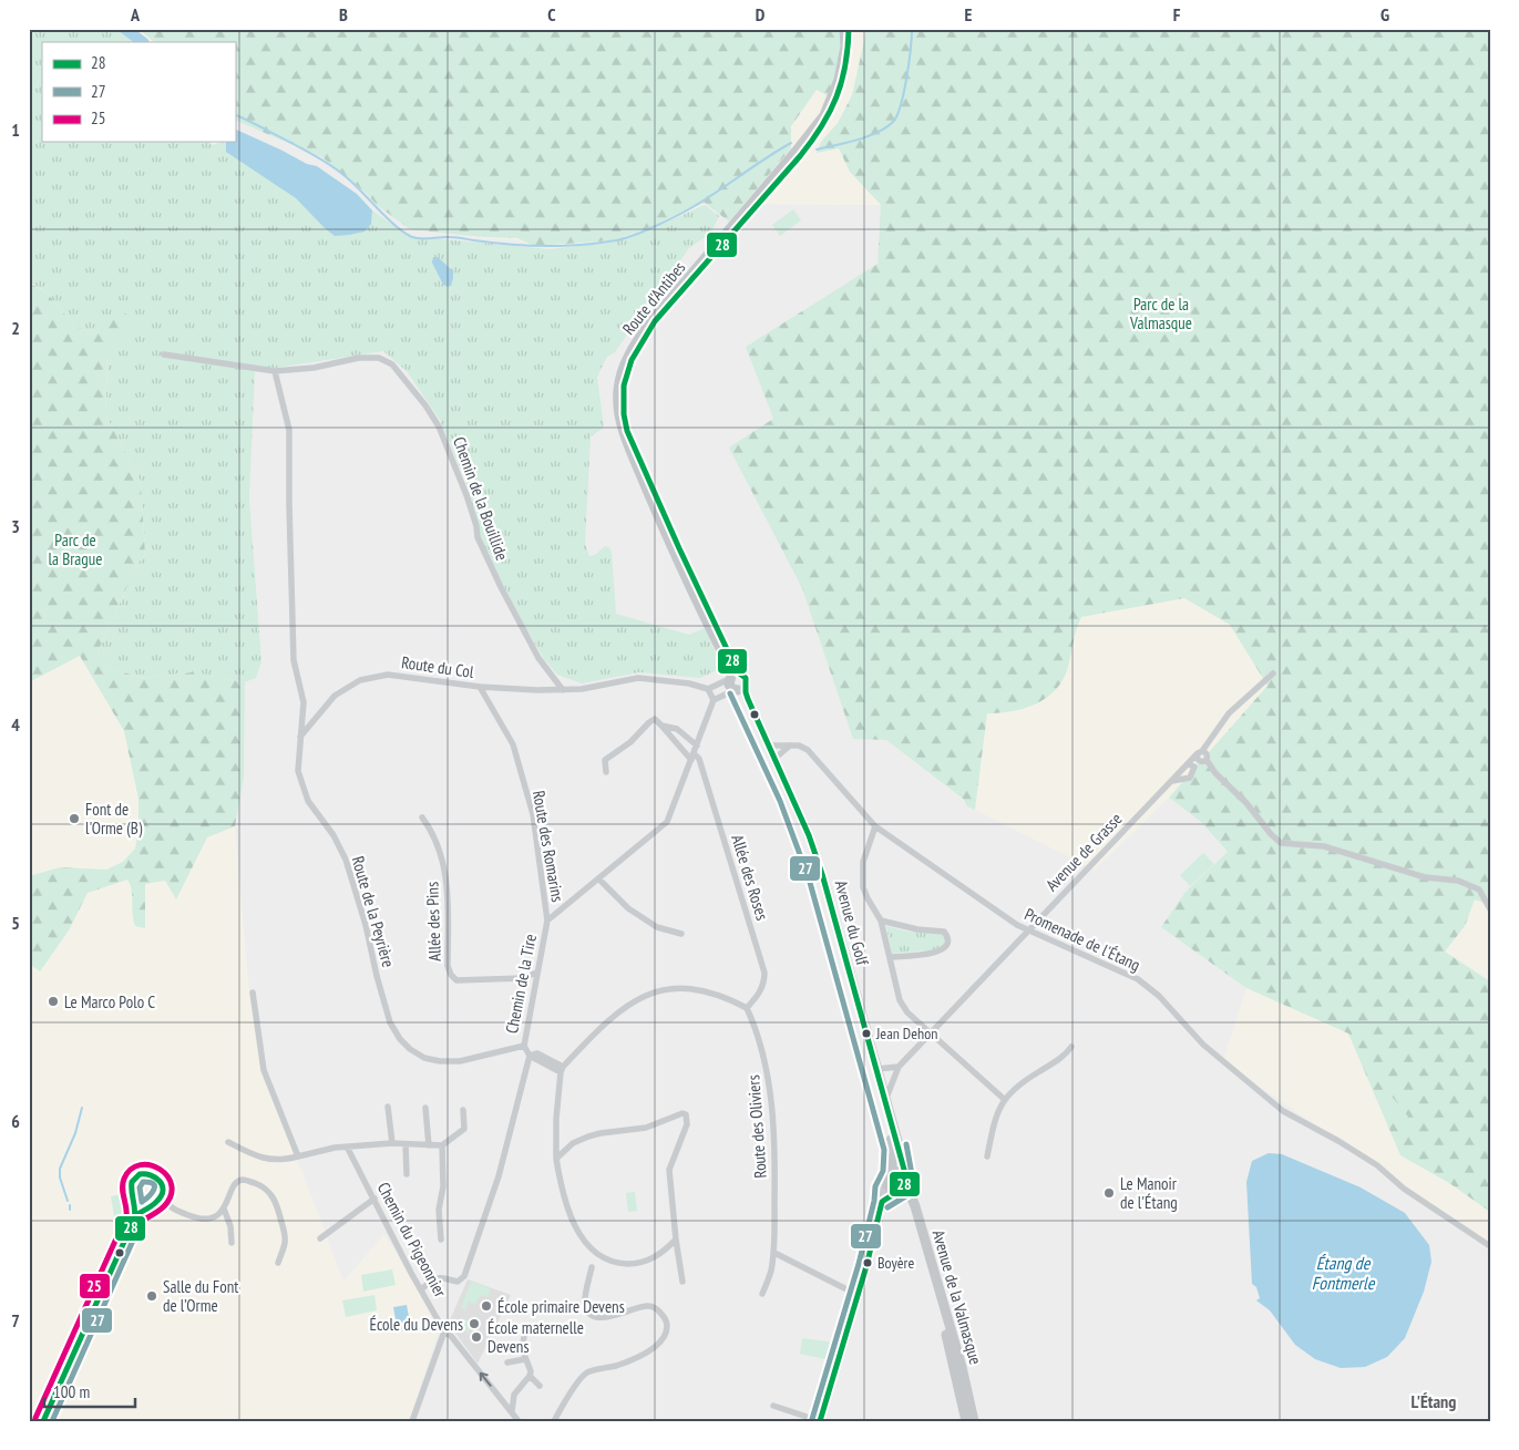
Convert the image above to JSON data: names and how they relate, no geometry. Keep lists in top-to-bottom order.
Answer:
{
  "streets": {
    "main road": ["Route d'Antibes", "Avenue du Golf", "Avenue de la Valmasque"],
    "street": [
      "Chemin de la Bouillide",
      "Route du Col",
      "Route des Romarins",
      "Avenue de Grasse",
      "Allée des Roses",
      "Route de la Peyrière",
      "Allée des Pins",
      "Promenade de l'Étang",
      "Chemin de la Tire",
      "Route des Oliviers",
      "Chemin du Pigeonnier"
    ]
  },
  "crossings": [
    ["Chemin de la Bouillide", "Route du Col"],
    ["Chemin de la Bouillide", "Route de la Peyrière"],
    ["Route du Col", "Route des Romarins"],
    ["Route du Col", "Route de la Peyrière"],
    ["Route des Romarins", "Chemin de la Tire"],
    ["Avenue de Grasse", "Avenue du Golf"],
    ["Avenue de Grasse", "Promenade de l'Étang"],
    ["Allée des Roses", "Chemin de la Tire"],
    ["Allée des Roses", "Route des Oliviers"],
    ["Route de la Peyrière", "Chemin de la Tire"],
    ["Allée des Pins", "Chemin de la Tire"],
    ["Avenue du Golf", "Promenade de l'Étang"],
    ["Avenue du Golf", "Avenue de la Valmasque"],
    ["Chemin de la Tire", "Chemin du Pigeonnier"]
  ],
  "districts": ["L'Étang"],
  "water": ["Étang de Fontmerle"],
  "parks": ["Parc de la Valmasque", "Parc de la Brague"],
  "places": [
    "Font de l'Orme (B)",
    "Le Marco Polo C",
    "Jean Dehon",
    "Le Manoir de l'Étang",
    "Boyère",
    "Salle du Font de l’Orme",
    "École primaire Devens",
    "École du Devens",
    "École maternelle Devens"
  ],
  "lines": ["transit line 28", "transit line 27", "transit line 25"],
  "legend": ["28", "27", "25"],
  "scale_bar": "100 m",
  "grid": {
    "columns": [
      "A",
      "B",
      "C",
      "D",
      "E",
      "F",
      "G"
    ],
    "rows": [
      "1",
      "2",
      "3",
      "4",
      "5",
      "6",
      "7"
    ]
  }
}
